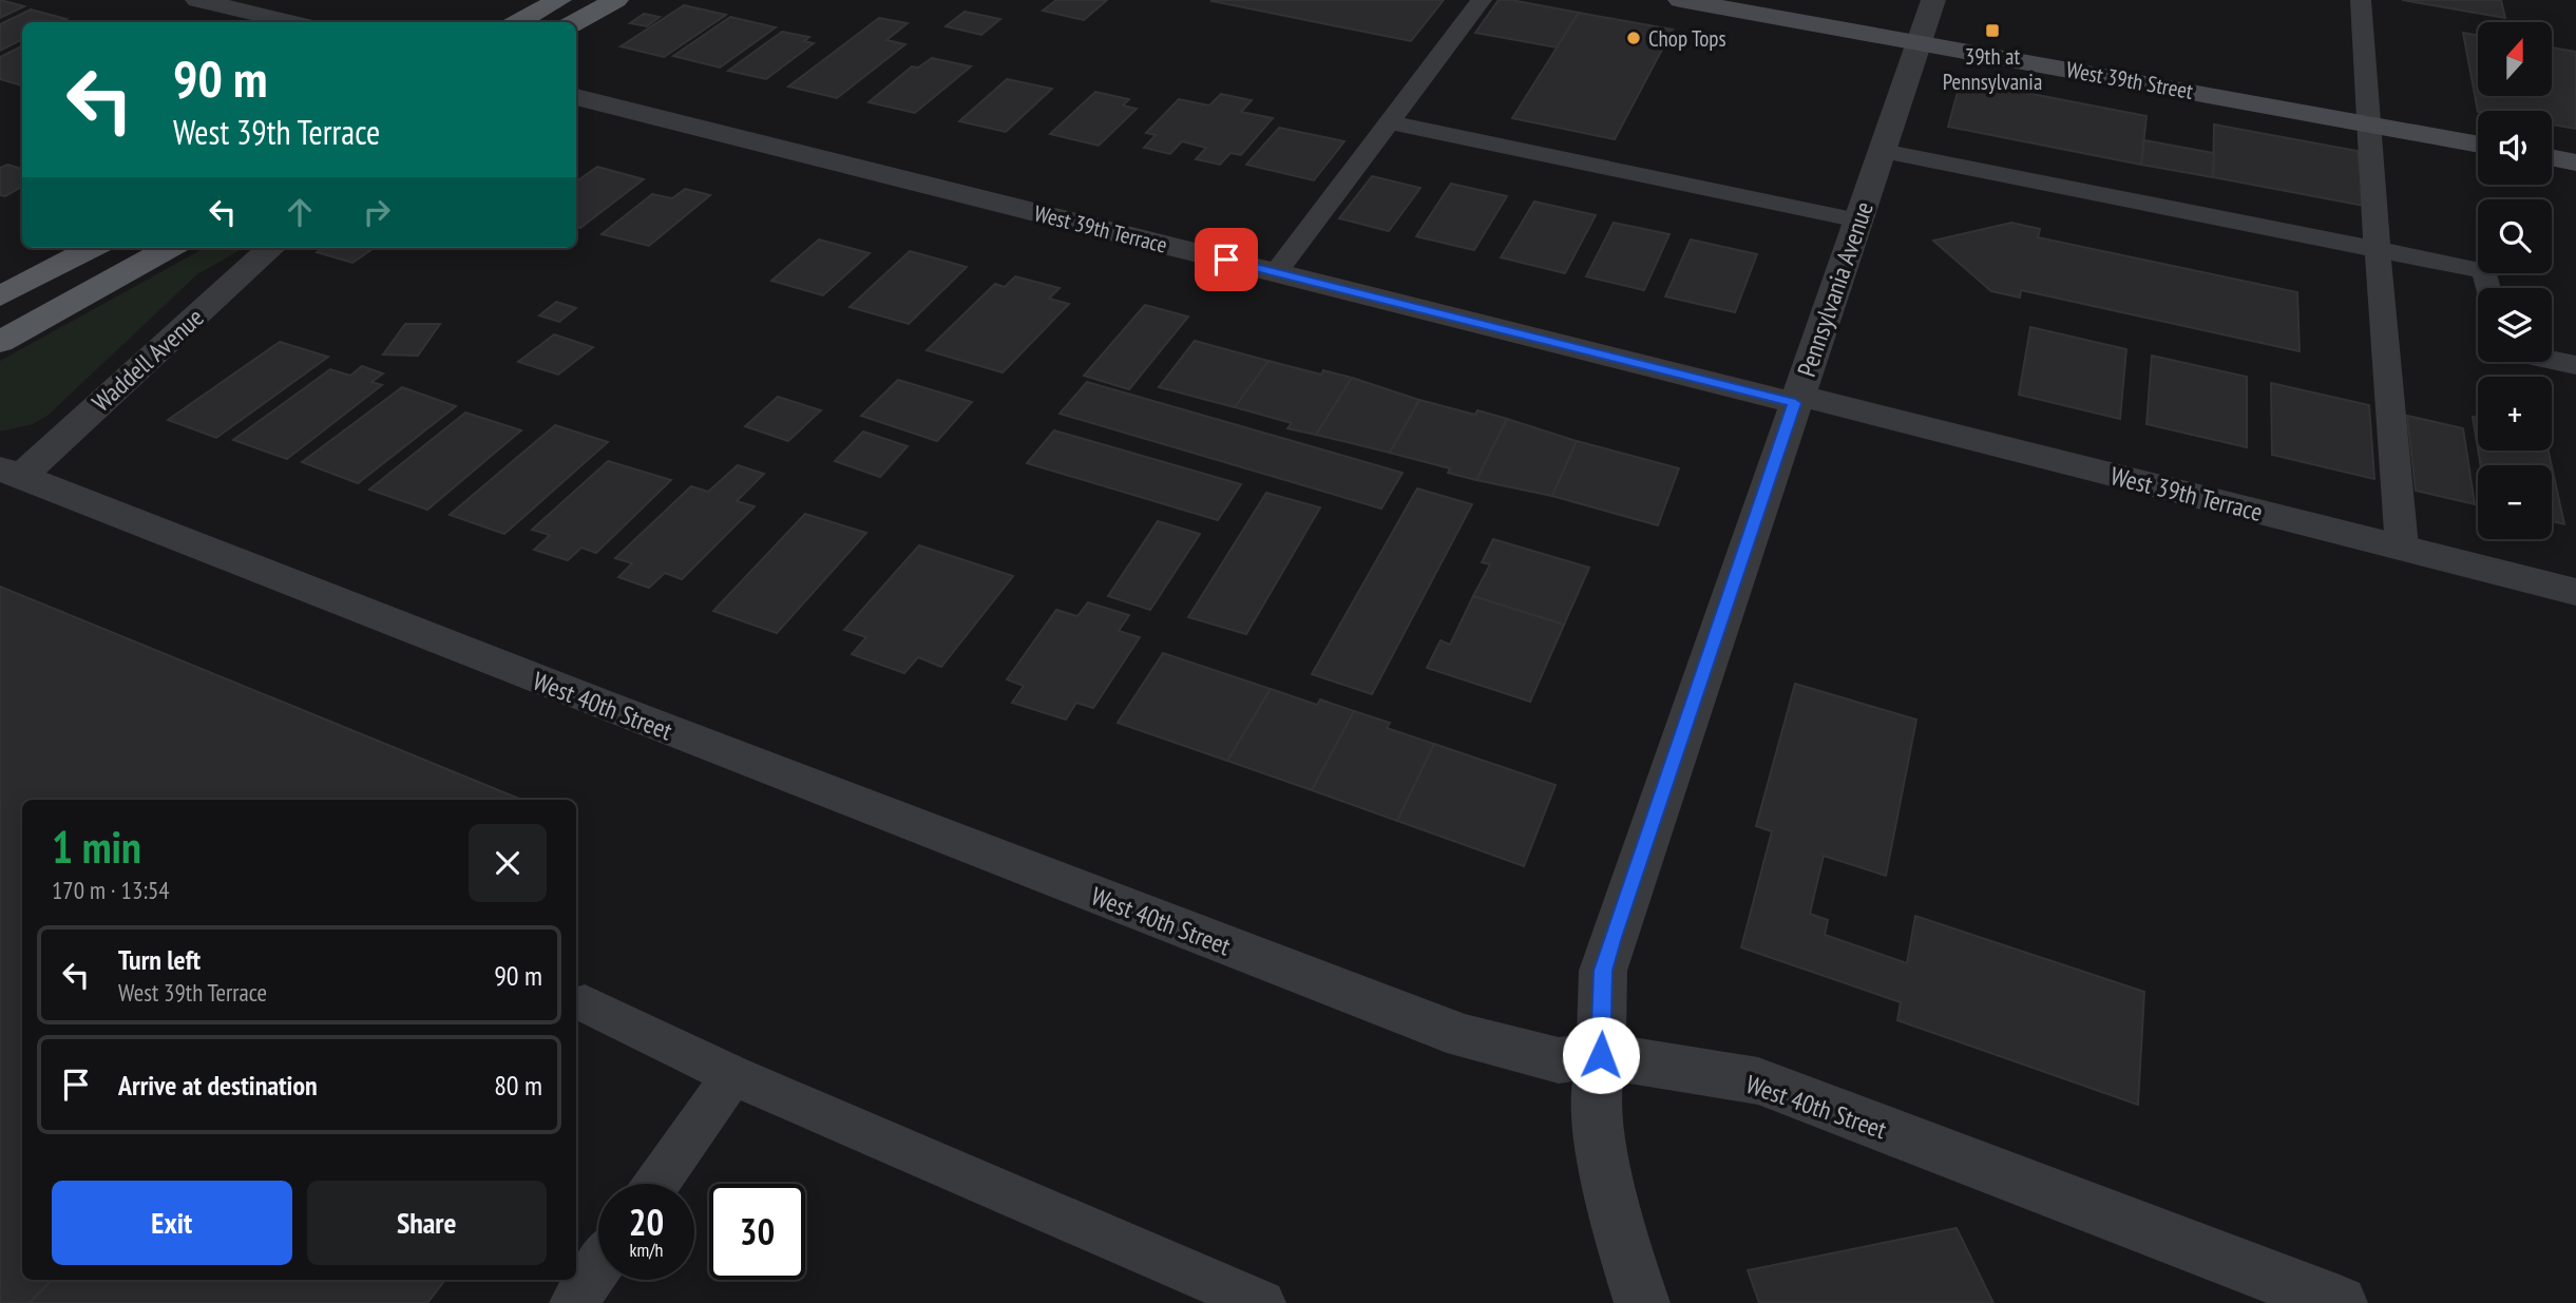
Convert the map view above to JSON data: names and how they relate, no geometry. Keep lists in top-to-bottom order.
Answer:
{
  "streets": {
    "main road": ["West 39th Street"],
    "street": [
      "West 39th Terrace",
      "Pennsylvania Avenue",
      "Waddell Avenue",
      "West 40th Street"
    ]
  },
  "crossings": [
    ["West 39th Street", "Pennsylvania Avenue"],
    ["West 39th Terrace", "Pennsylvania Avenue"],
    ["Pennsylvania Avenue", "West 40th Street"],
    ["Waddell Avenue", "West 40th Street"]
  ],
  "places": {
    "transit": ["39th at Pennsylvania"],
    "other": ["Chop Tops"]
  },
  "north": "top",
  "page": {
    "map_buttons": ["+", "−"],
    "turn": ["90 m", "West 39th Terrace"],
    "heading": ["1 min", "170 m · 13:54"],
    "list": [
      {
        "name": "Turn left",
        "note": "West 39th Terrace",
        "value": "90 m"
      },
      {
        "name": "Arrive at destination",
        "value": "80 m"
      }
    ],
    "buttons": ["Exit", "Share"],
    "speed": "20 km/h",
    "limit": "30"
  }
}
